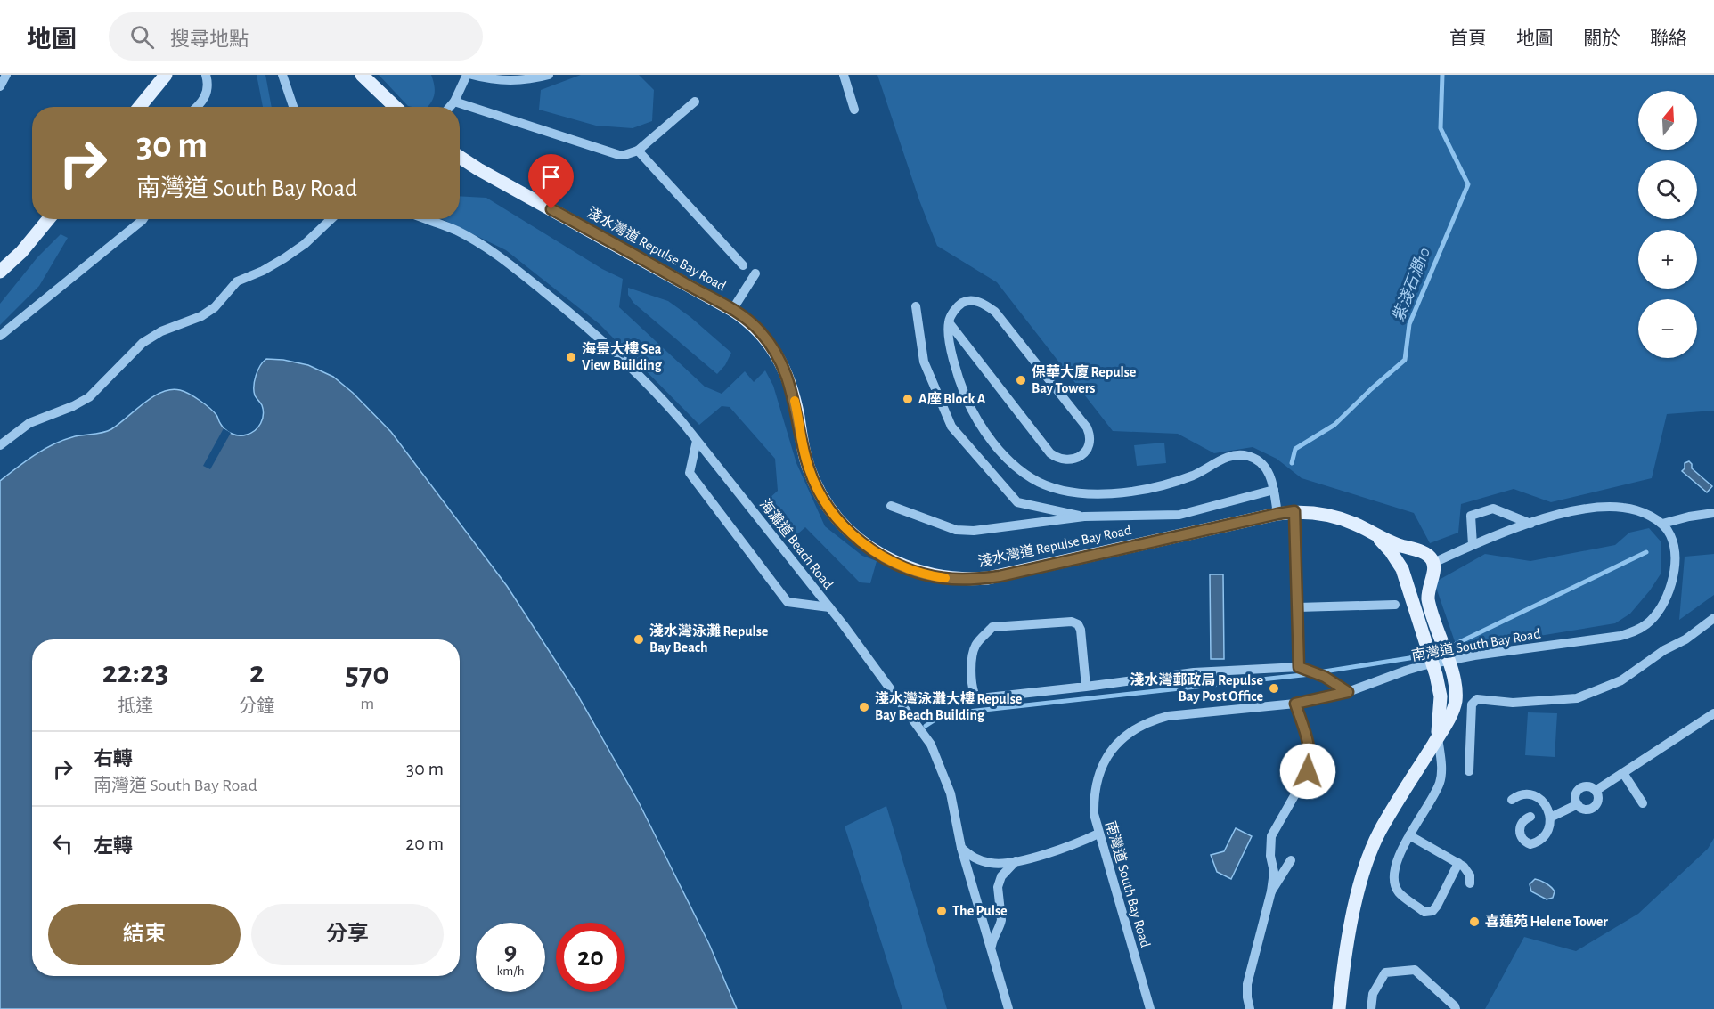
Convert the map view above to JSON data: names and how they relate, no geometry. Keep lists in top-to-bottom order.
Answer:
{
  "streets": {
    "main road": ["淺水灣道 Repulse Bay Road"],
    "street": ["海灘道 Beach Road", "南灣道 South Bay Road"]
  },
  "water": ["紫淺石澗10"],
  "places": [
    "海景大樓 Sea View Building",
    "保華大廈 Repulse Bay Towers",
    "A座 Block A",
    "淺水灣泳灘 Repulse Bay Beach",
    "淺水灣郵政局 Repulse Bay Post Office",
    "淺水灣泳灘大樓 Repulse Bay Beach Building",
    "The Pulse",
    "喜蓮苑 Helene Tower"
  ],
  "north": "top",
  "page": {
    "header": "地圖",
    "search": "搜尋地點",
    "nav": [
      "首頁",
      "地圖",
      "關於",
      "聯絡"
    ],
    "map_buttons": ["+", "−"],
    "turn": ["30 m", "南灣道 South Bay Road"],
    "eta": [
      "22:23",
      "抵達",
      "2",
      "分鐘",
      "570",
      "m"
    ],
    "list": [
      {
        "name": "右轉",
        "note": "南灣道 South Bay Road",
        "value": "30 m"
      },
      {
        "name": "左轉",
        "value": "20 m"
      }
    ],
    "buttons": ["結束", "分享"],
    "speed": "9 km/h",
    "limit": "20"
  }
}
